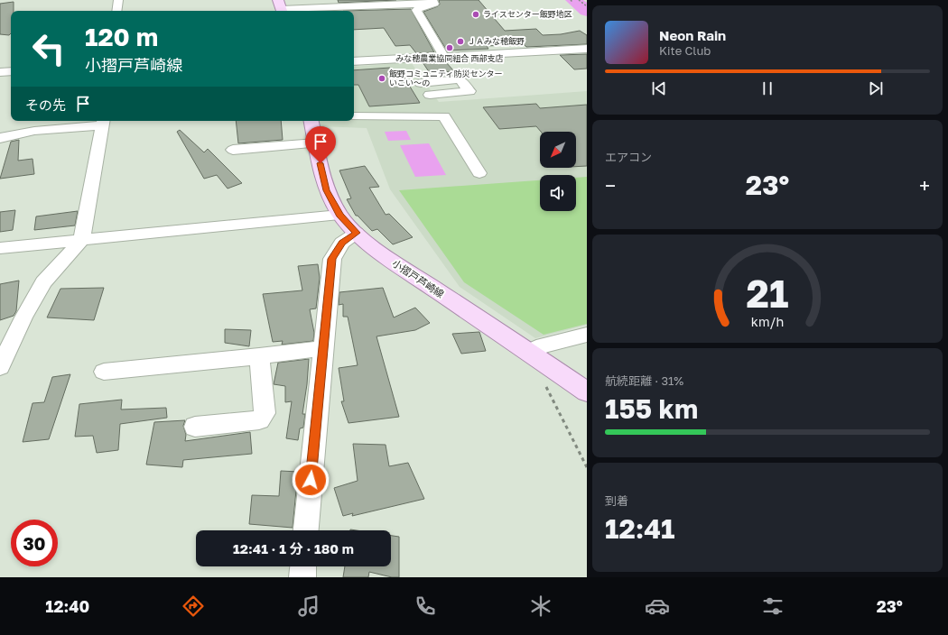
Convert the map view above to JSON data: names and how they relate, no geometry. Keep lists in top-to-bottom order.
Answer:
{
  "streets": {
    "main road": ["小摺戸芦崎線"]
  },
  "places": [
    "ライスセンター飯野地区",
    "ＪＡみな穂飯野",
    "みな穂農業協同組合 西部支店",
    "飯野コミュニティ防災センター いこい～の"
  ],
  "north": "bottom left",
  "page": {
    "turn": ["120 m", "小摺戸芦崎線"],
    "song": ["Neon Rain", "Kite Club"],
    "then": "その先",
    "tile": [
      "エアコン",
      ["航続距離 · 31%", "155 km"],
      ["到着", "12:41"]
    ],
    "heat": ["−", "23°", "+"],
    "limit": "30",
    "trip": "12:41 · 1 分 · 180 m",
    "tabs": ["12:40", "23°"],
    "gauge": ["21", "km/h"]
  }
}
